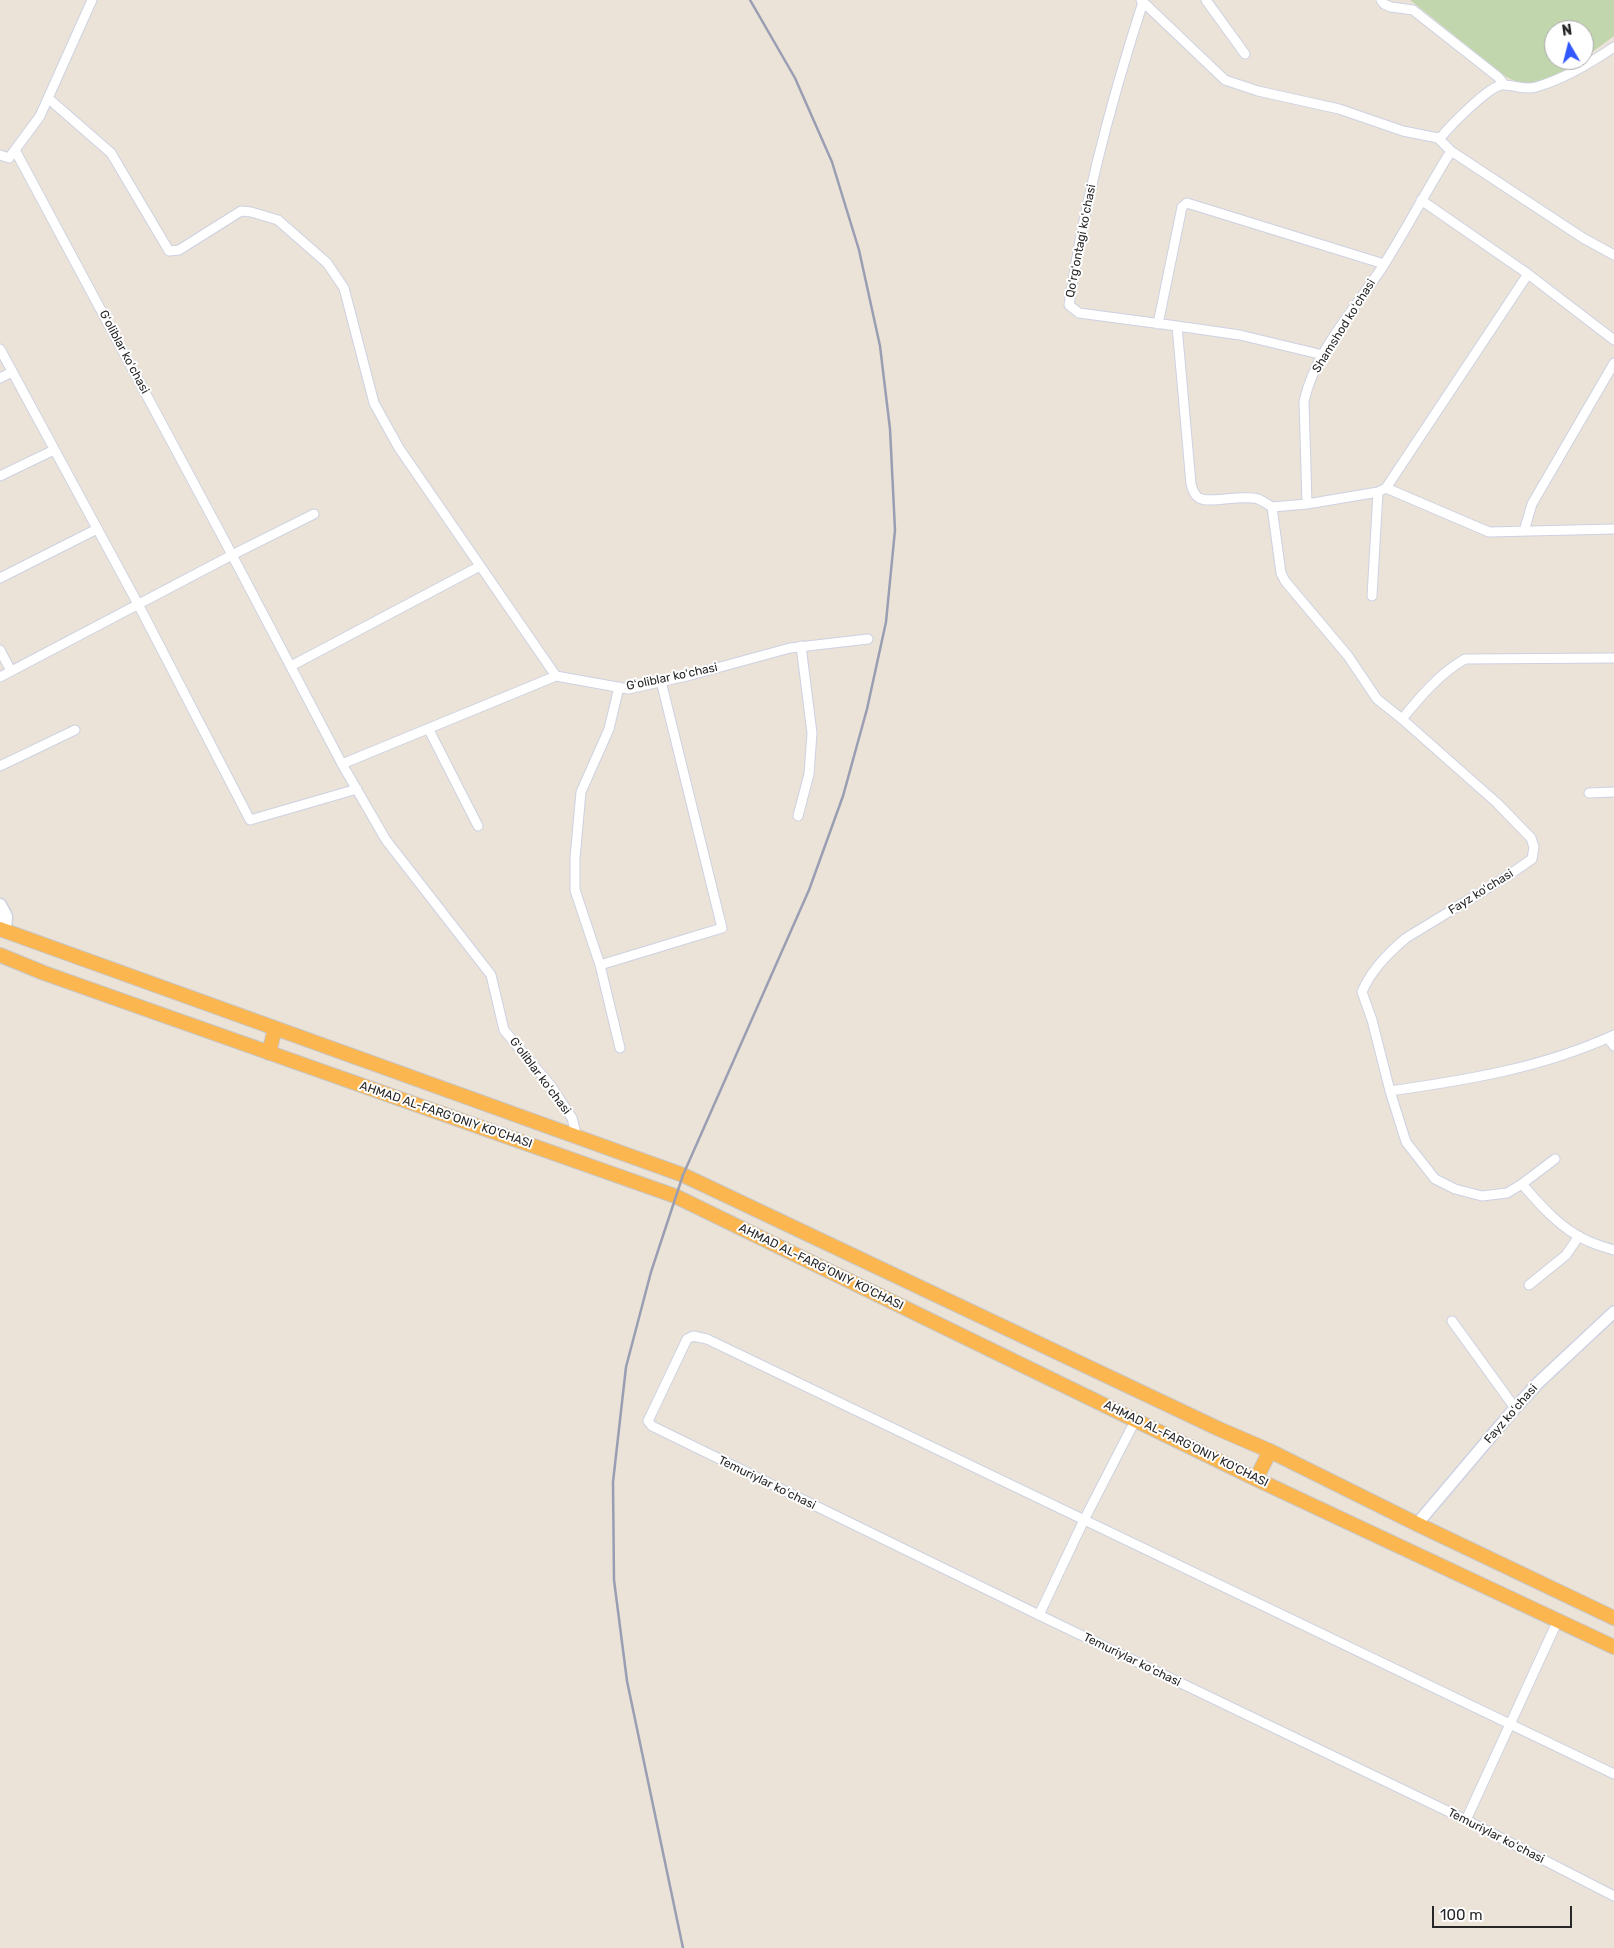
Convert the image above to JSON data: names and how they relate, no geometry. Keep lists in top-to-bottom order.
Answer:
{
  "streets": {
    "highway": ["AHMAD AL-FARG'ONIY KO'CHASI"],
    "street": [
      "Qoʻrgʻontagi koʻchasi",
      "Shamshod koʻchasi",
      "Gʻoliblar koʻchasi",
      "Fayz koʻchasi",
      "Temuriylar koʻchasi"
    ]
  },
  "crossings": [
    ["Qoʻrgʻontagi koʻchasi", "Shamshod koʻchasi"],
    ["Gʻoliblar koʻchasi", "AHMAD AL-FARG'ONIY KO'CHASI"],
    ["Fayz koʻchasi", "AHMAD AL-FARG'ONIY KO'CHASI"]
  ],
  "scale_bar": "100 m",
  "north": "top"
}
